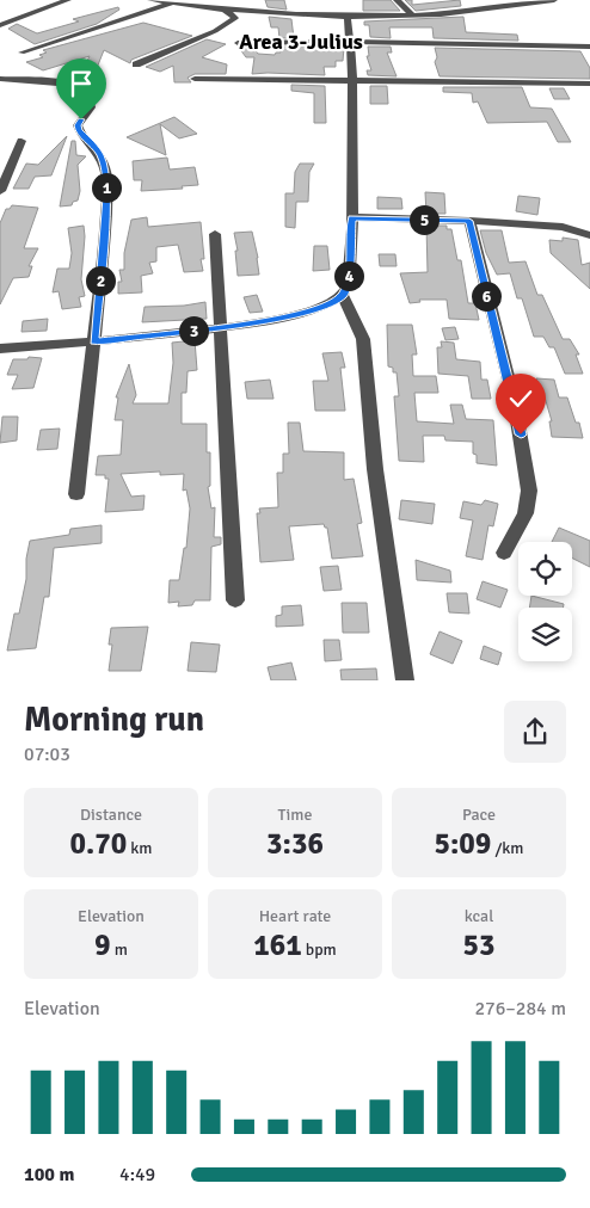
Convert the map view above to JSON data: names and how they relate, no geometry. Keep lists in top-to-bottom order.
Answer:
{
  "districts": ["Area 3-Julius"],
  "page": {
    "pins": [
      "1",
      "5",
      "4",
      "2",
      "6",
      "3"
    ],
    "heading": ["Morning run", "07:03"],
    "stats": [
      ["Distance", "0.70 km"],
      ["Time", "3:36"],
      ["Pace", "5:09 /km"],
      ["Elevation", "9 m"],
      ["Heart rate", "161 bpm"],
      ["kcal", "53"]
    ],
    "chart": ["Elevation", "276–284 m"],
    "list": [
      {
        "name": "100 m",
        "note": "4:49"
      }
    ]
  }
}
